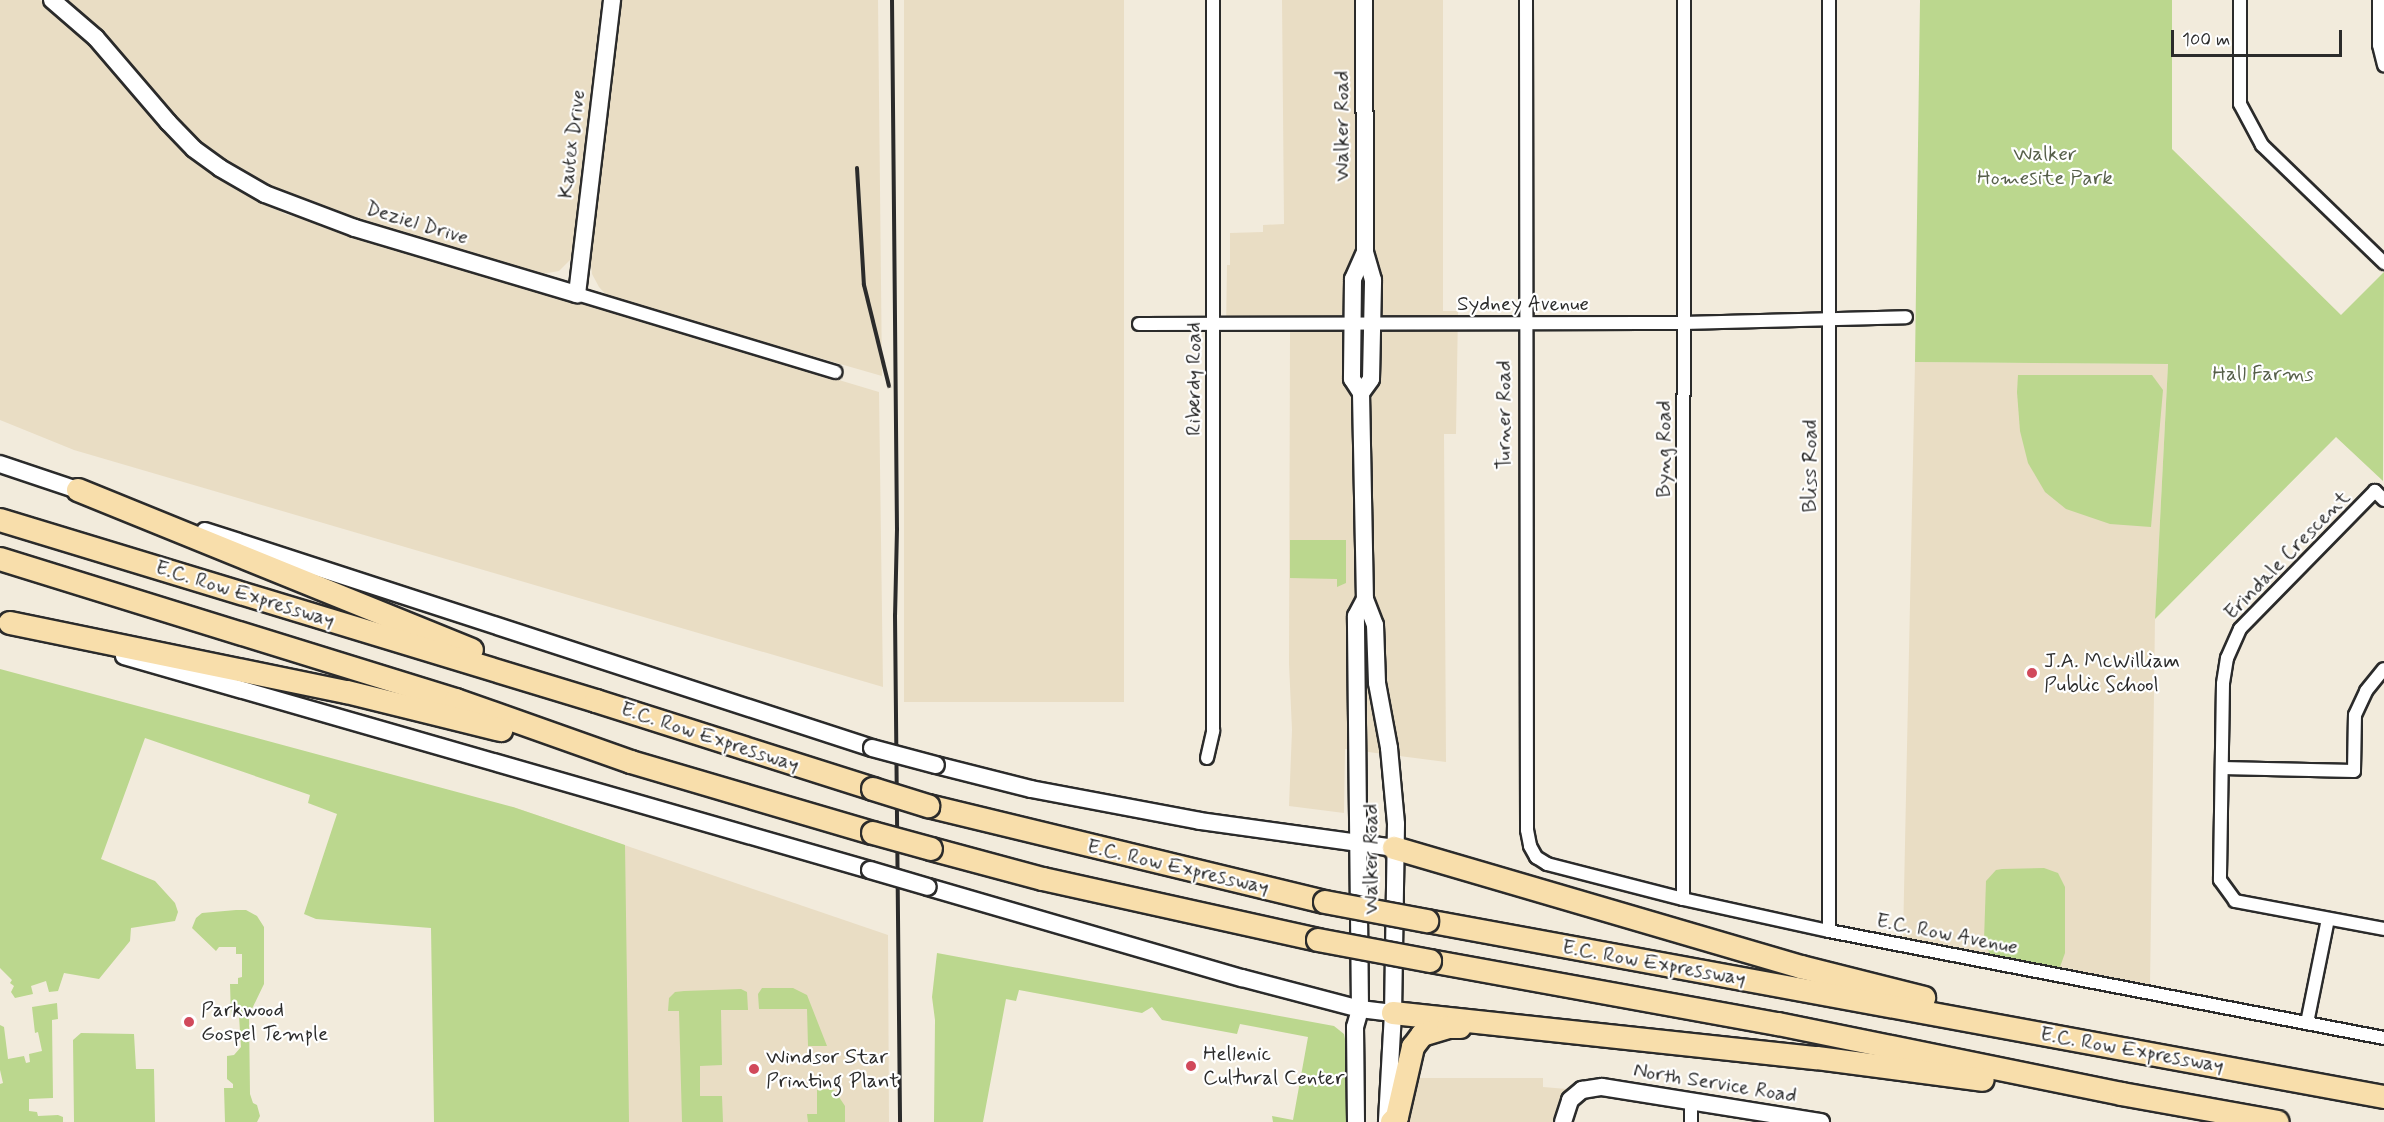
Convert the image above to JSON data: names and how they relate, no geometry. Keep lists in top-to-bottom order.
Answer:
{
  "streets": {
    "highway": ["E.C. Row Expressway"],
    "main road": [
      "Walker Road",
      "Kautex Drive",
      "Deziel Drive",
      "North Service Road"
    ],
    "street": [
      "Sydney Avenue",
      "Riberdy Road",
      "Turner Road",
      "Byng Road",
      "Bliss Road",
      "Erindale Crescent",
      "E.C. Row Avenue"
    ]
  },
  "crossings": [
    ["Walker Road", "Sydney Avenue"],
    ["Kautex Drive", "Deziel Drive"],
    ["Sydney Avenue", "Riberdy Road"],
    ["Sydney Avenue", "Turner Road"],
    ["Sydney Avenue", "Byng Road"],
    ["Sydney Avenue", "Bliss Road"],
    ["Turner Road", "E.C. Row Avenue"],
    ["Byng Road", "E.C. Row Avenue"],
    ["Bliss Road", "E.C. Row Avenue"]
  ],
  "parks": ["Walker Homesite Park", "Hall Farms"],
  "places": [
    "J.A. McWilliam Public School",
    "Parkwood Gospel Temple",
    "Hellenic Cultural Center",
    "Windsor Star Printing Plant"
  ],
  "scale_bar": "100 m"
}
